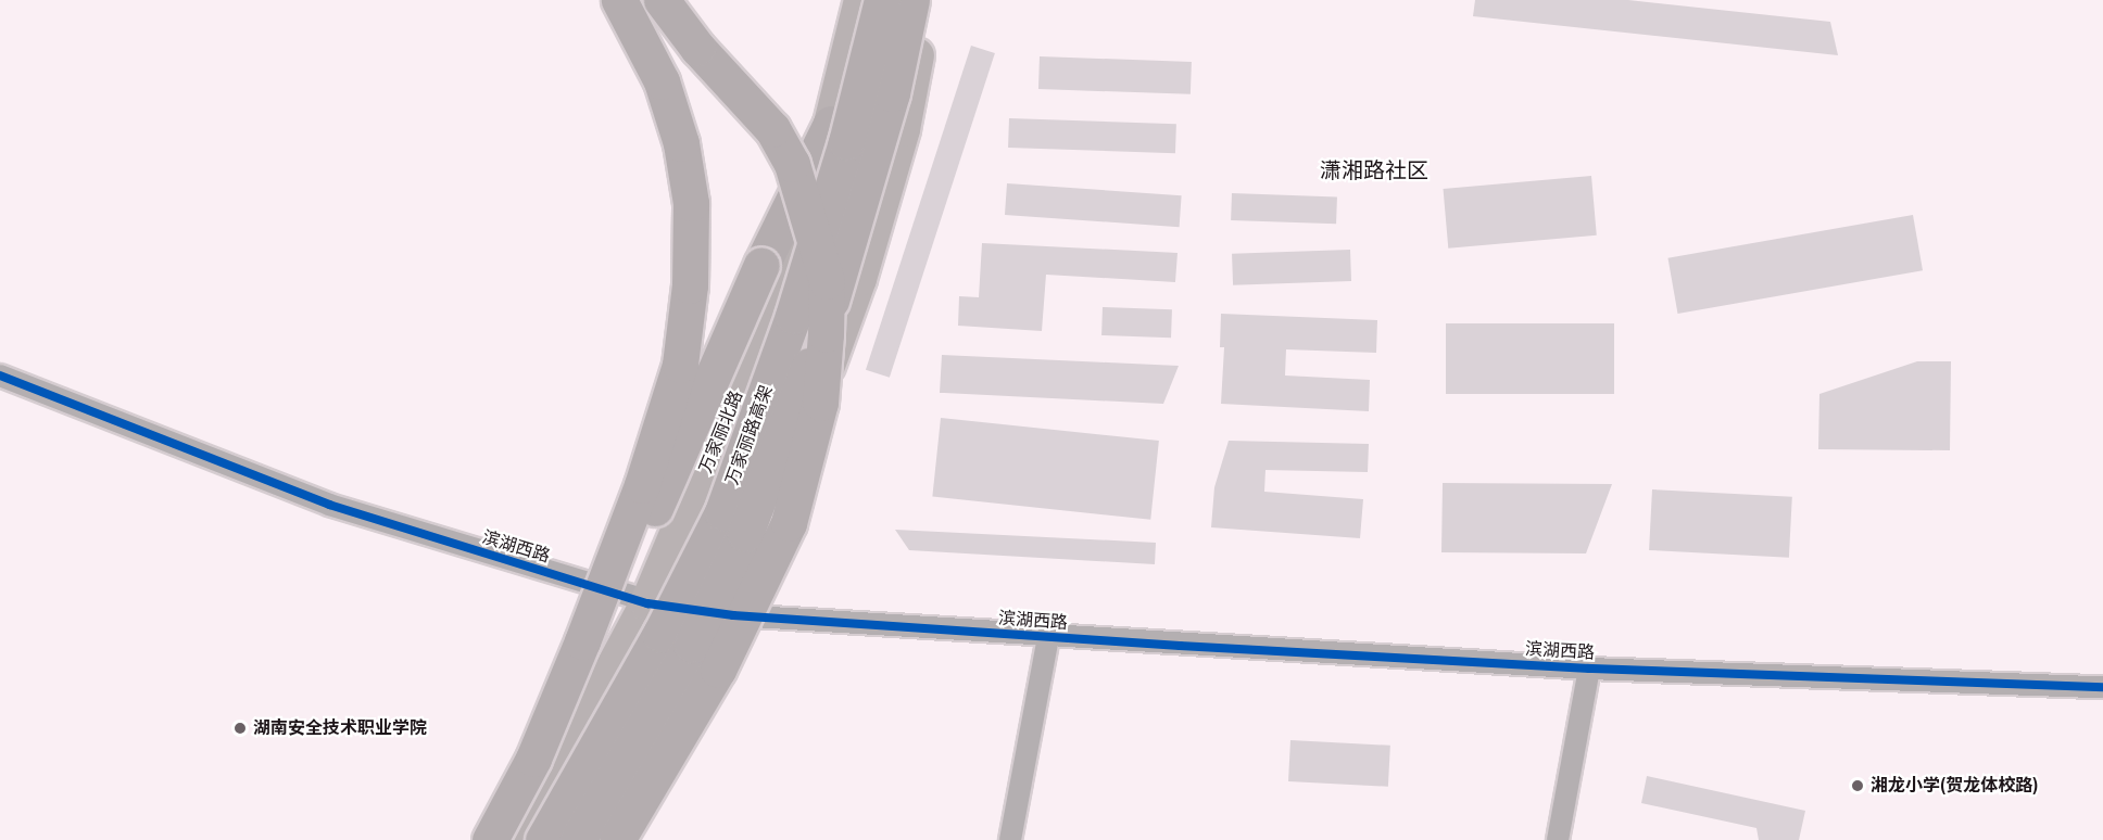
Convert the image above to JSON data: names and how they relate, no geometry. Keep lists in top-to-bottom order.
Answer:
{
  "streets": {
    "highway": ["万家丽路高架"],
    "main road": ["万家丽北路"],
    "street": ["滨湖西路"]
  },
  "crossings": [
    ["万家丽北路", "万家丽路高架"],
    ["万家丽北路", "滨湖西路"]
  ],
  "districts": ["潇湘路社区"],
  "places": ["湖南安全技术职业学院", "湘龙小学(贺龙体校路)"]
}
